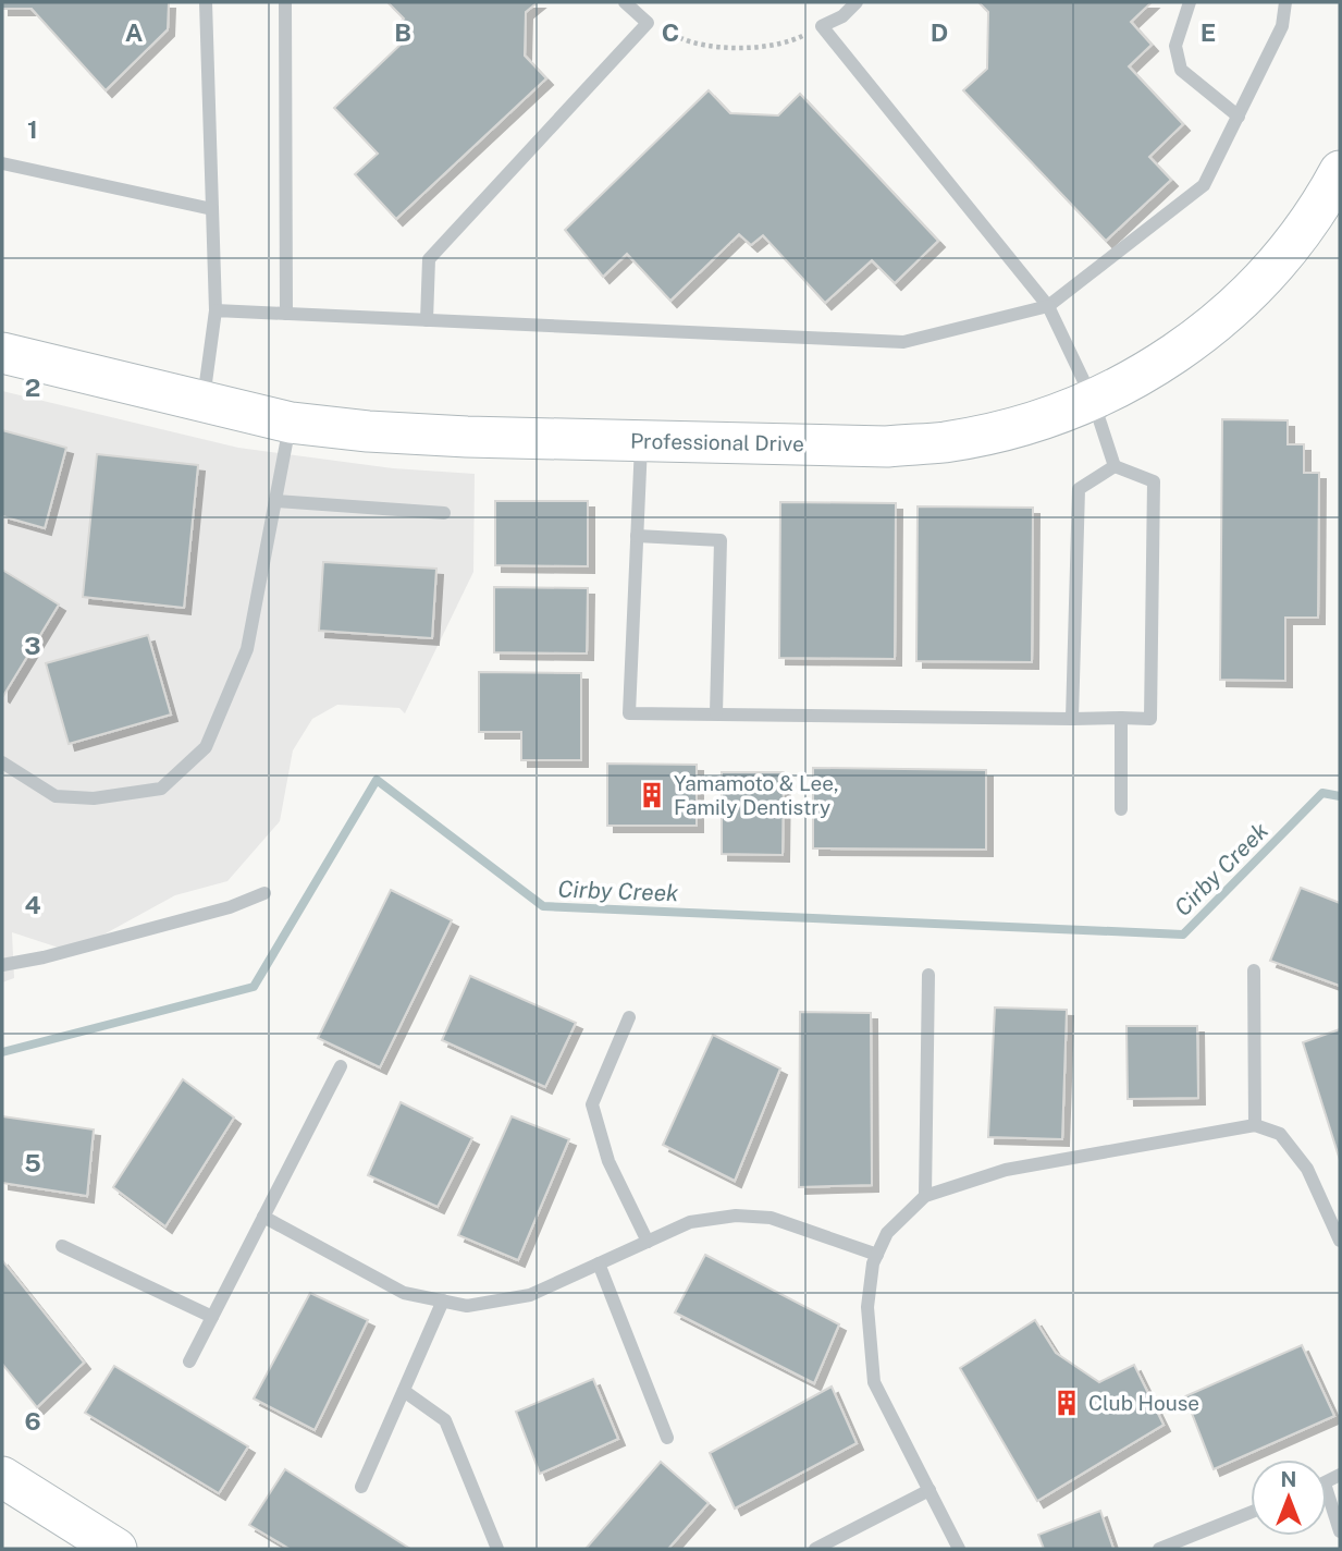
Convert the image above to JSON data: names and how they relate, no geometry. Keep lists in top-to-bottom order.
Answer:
{
  "streets": {
    "street": ["Professional Drive"]
  },
  "water": ["Cirby Creek"],
  "places": {
    "building": ["Yamamoto & Lee, Family Dentistry", "Club House"]
  },
  "north": "top",
  "grid": {
    "columns": [
      "A",
      "B",
      "C",
      "D",
      "E"
    ],
    "rows": [
      "1",
      "2",
      "3",
      "4",
      "5",
      "6"
    ]
  }
}
